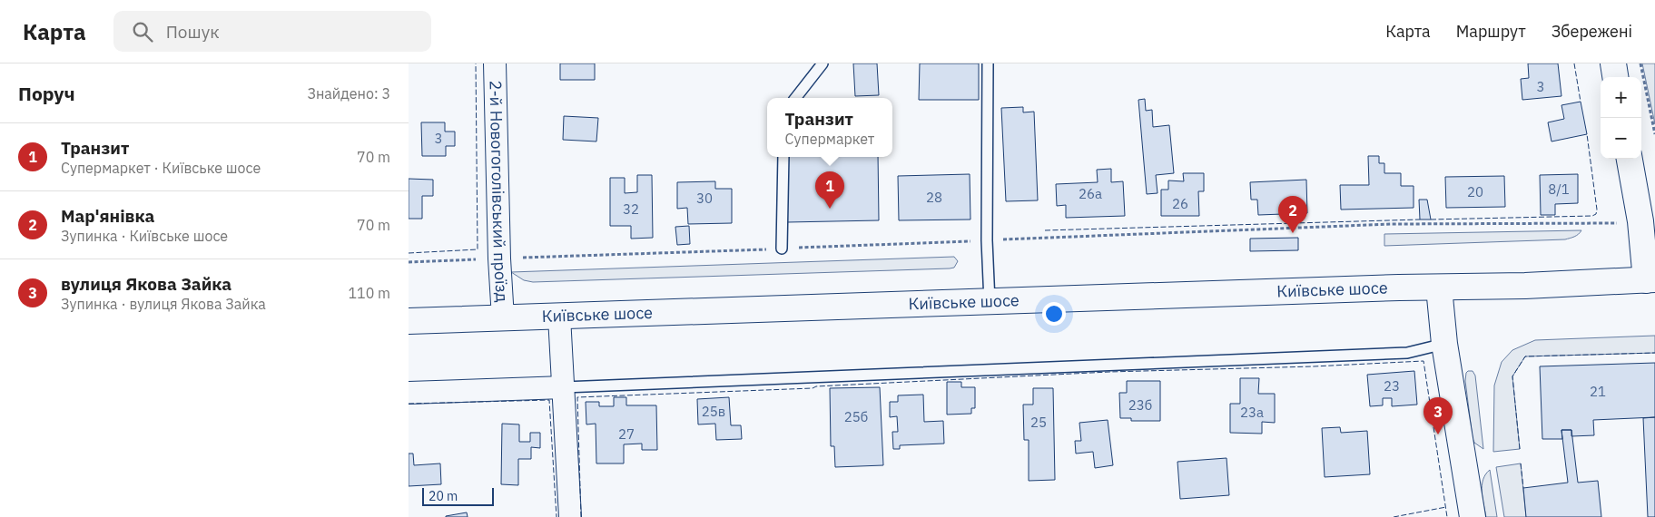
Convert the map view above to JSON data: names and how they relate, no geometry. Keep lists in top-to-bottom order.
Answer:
{
  "streets": {
    "main road": ["Київське шосе"],
    "street": ["2-й Новогоголівський проїзд"]
  },
  "crossings": [
    ["2-й Новогоголівський проїзд", "Київське шосе"]
  ],
  "house_numbers": [
    "3",
    "3",
    "8/1",
    "20",
    "26а",
    "28",
    "30",
    "26",
    "32",
    "23",
    "21",
    "23б",
    "25в",
    "23а",
    "25б",
    "25",
    "27"
  ],
  "scale_bar": "20 m",
  "page": {
    "header": "Карта",
    "search": "Пошук",
    "nav": ["Карта", "Маршрут", "Збережені"],
    "heading": ["Поруч", "Знайдено: 3"],
    "map_buttons": ["+", "−"],
    "popup": ["Транзит", "Супермаркет"],
    "list": [
      {
        "mark": "1",
        "name": "Транзит",
        "note": "Супермаркет · Київське шосе",
        "value": "70 m"
      },
      {
        "mark": "2",
        "name": "Мар'янівка",
        "note": "Зупинка · Київське шосе",
        "value": "70 m"
      },
      {
        "mark": "3",
        "name": "вулиця Якова Зайка",
        "note": "Зупинка · вулиця Якова Зайка",
        "value": "110 m"
      }
    ],
    "pins": ["1", "2", "3"],
    "scale": "20 m"
  }
}
